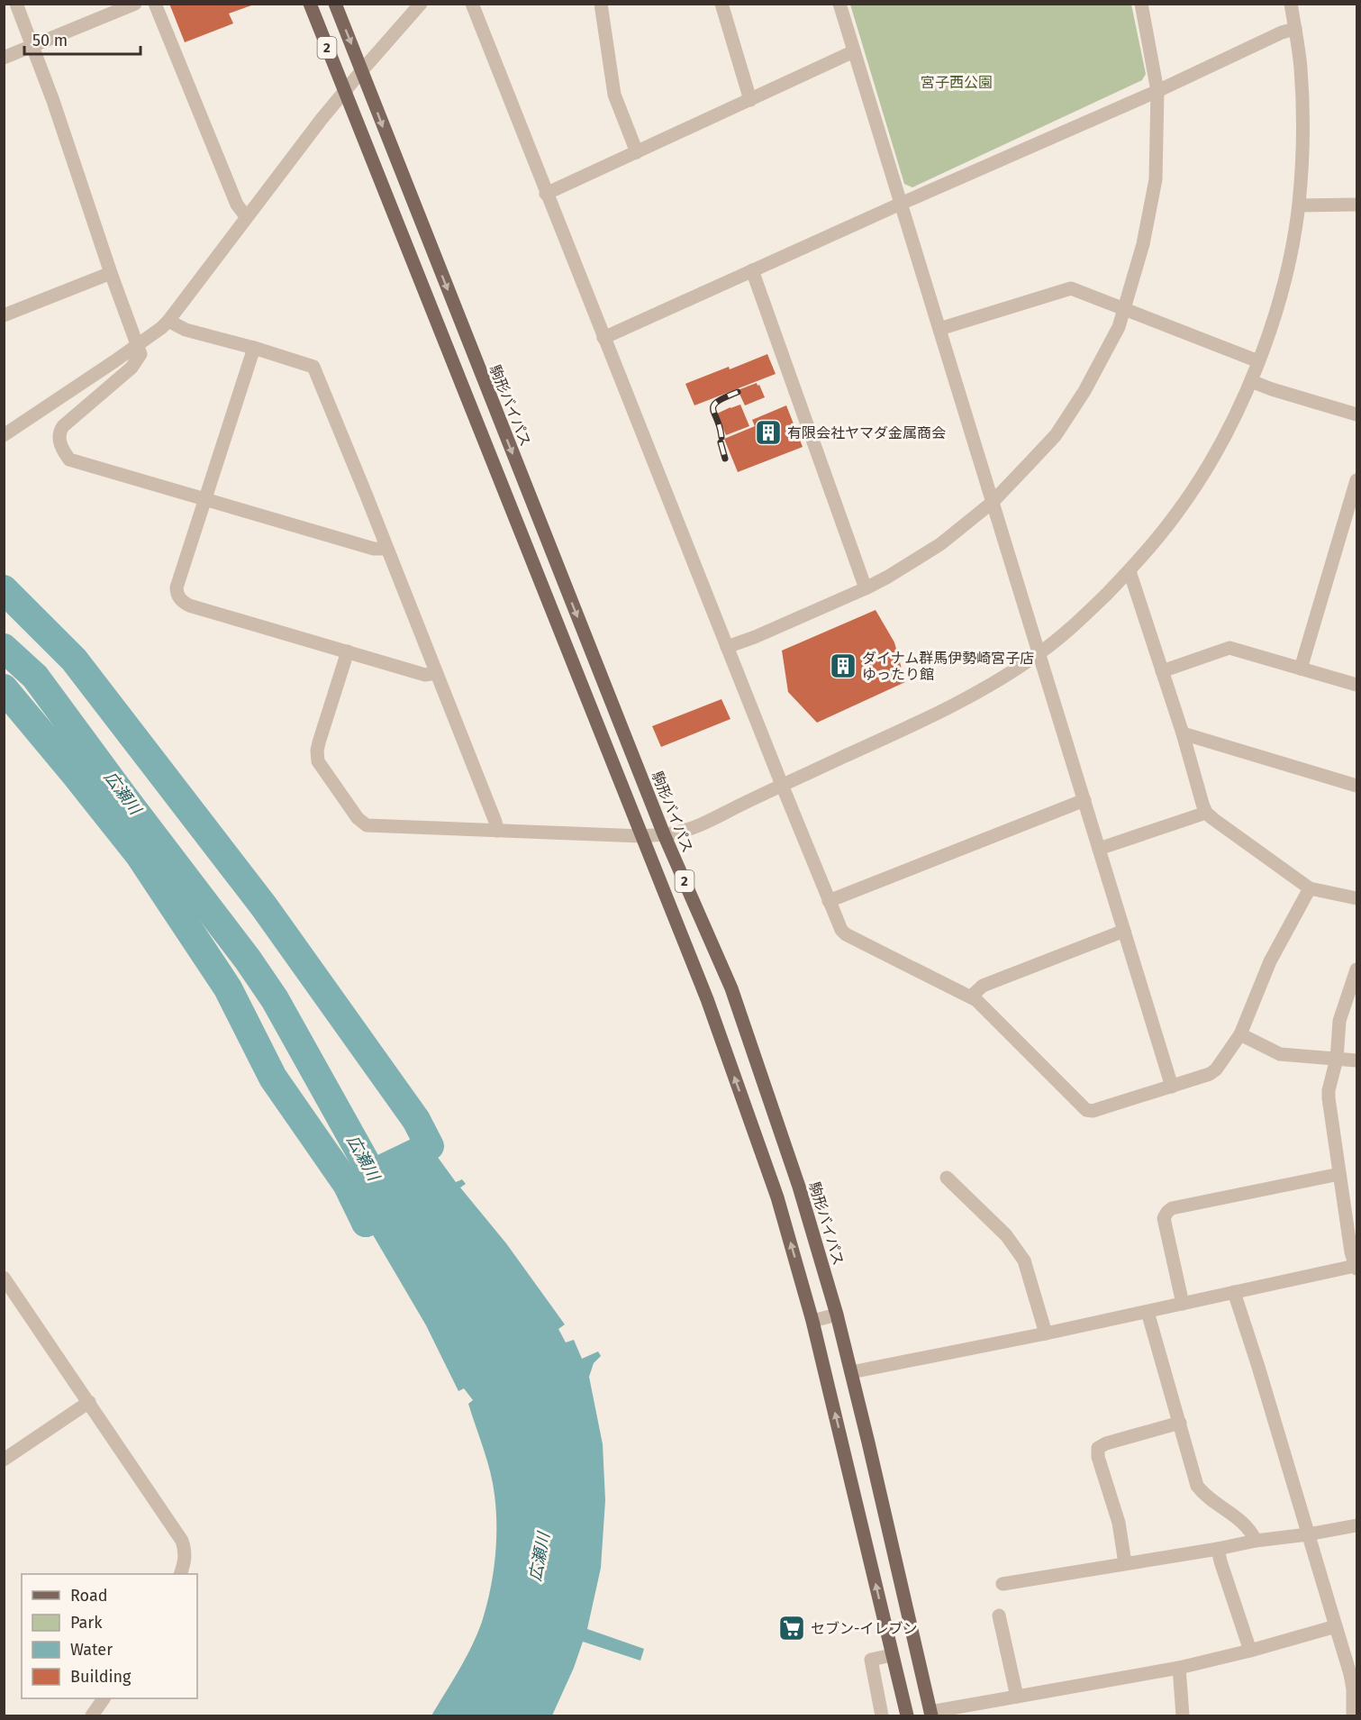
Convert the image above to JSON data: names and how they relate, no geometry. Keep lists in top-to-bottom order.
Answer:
{
  "streets": {
    "main road": ["2", "駒形バイパス"]
  },
  "water": ["広瀬川"],
  "parks": ["宮子西公園"],
  "places": {
    "building": ["有限会社ヤマダ金属商会", "ダイナム群馬伊勢崎宮子店 ゆったり館"],
    "supermarket": ["セブン-イレブン"]
  },
  "legend": [
    "Road",
    "Park",
    "Water",
    "Building"
  ],
  "scale_bar": "50 m"
}
